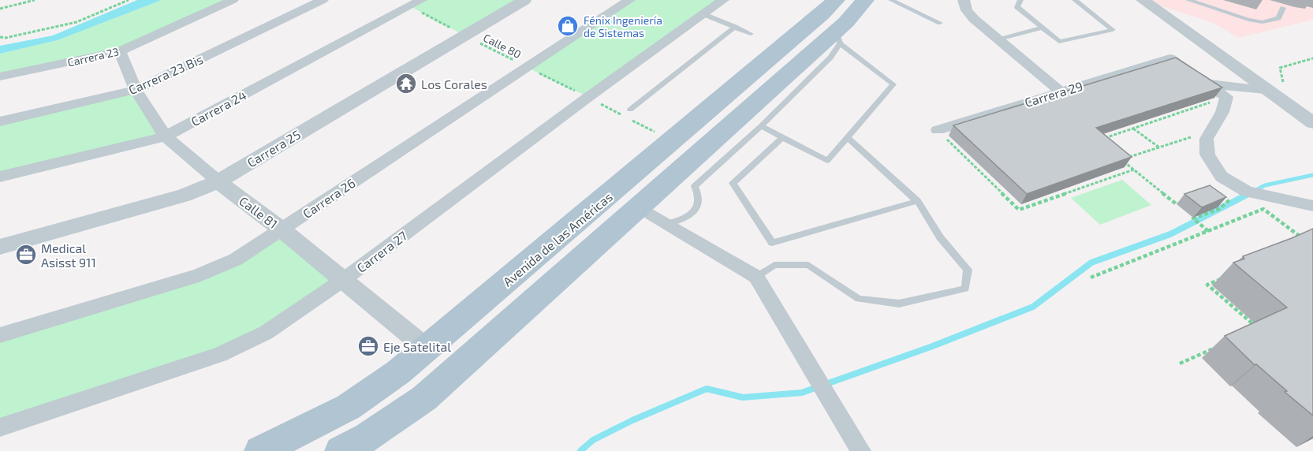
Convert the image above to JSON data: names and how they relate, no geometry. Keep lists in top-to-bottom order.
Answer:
{
  "streets": {
    "main road": ["Avenida de las Américas"],
    "street": [
      "Carrera 23",
      "Carrera 23 Bis",
      "Carrera 29",
      "Carrera 24",
      "Carrera 25",
      "Carrera 26",
      "Calle 81",
      "Carrera 27"
    ],
    "path": ["Calle 80"]
  },
  "crossings": [
    ["Calle 80", "Carrera 24"],
    ["Calle 80", "Carrera 25"],
    ["Calle 80", "Carrera 26"],
    ["Calle 80", "Carrera 27"],
    ["Carrera 23", "Calle 81"],
    ["Carrera 23 Bis", "Calle 81"],
    ["Carrera 24", "Calle 81"],
    ["Carrera 25", "Calle 81"],
    ["Carrera 26", "Calle 81"],
    ["Calle 81", "Avenida de las Américas"],
    ["Calle 81", "Carrera 27"]
  ],
  "places": {
    "shop": ["Fénix Ingeniería de Sistemas"],
    "temple": ["Los Corales"],
    "office": ["Medical Asisst 911", "Eje Satelital"]
  }
}
